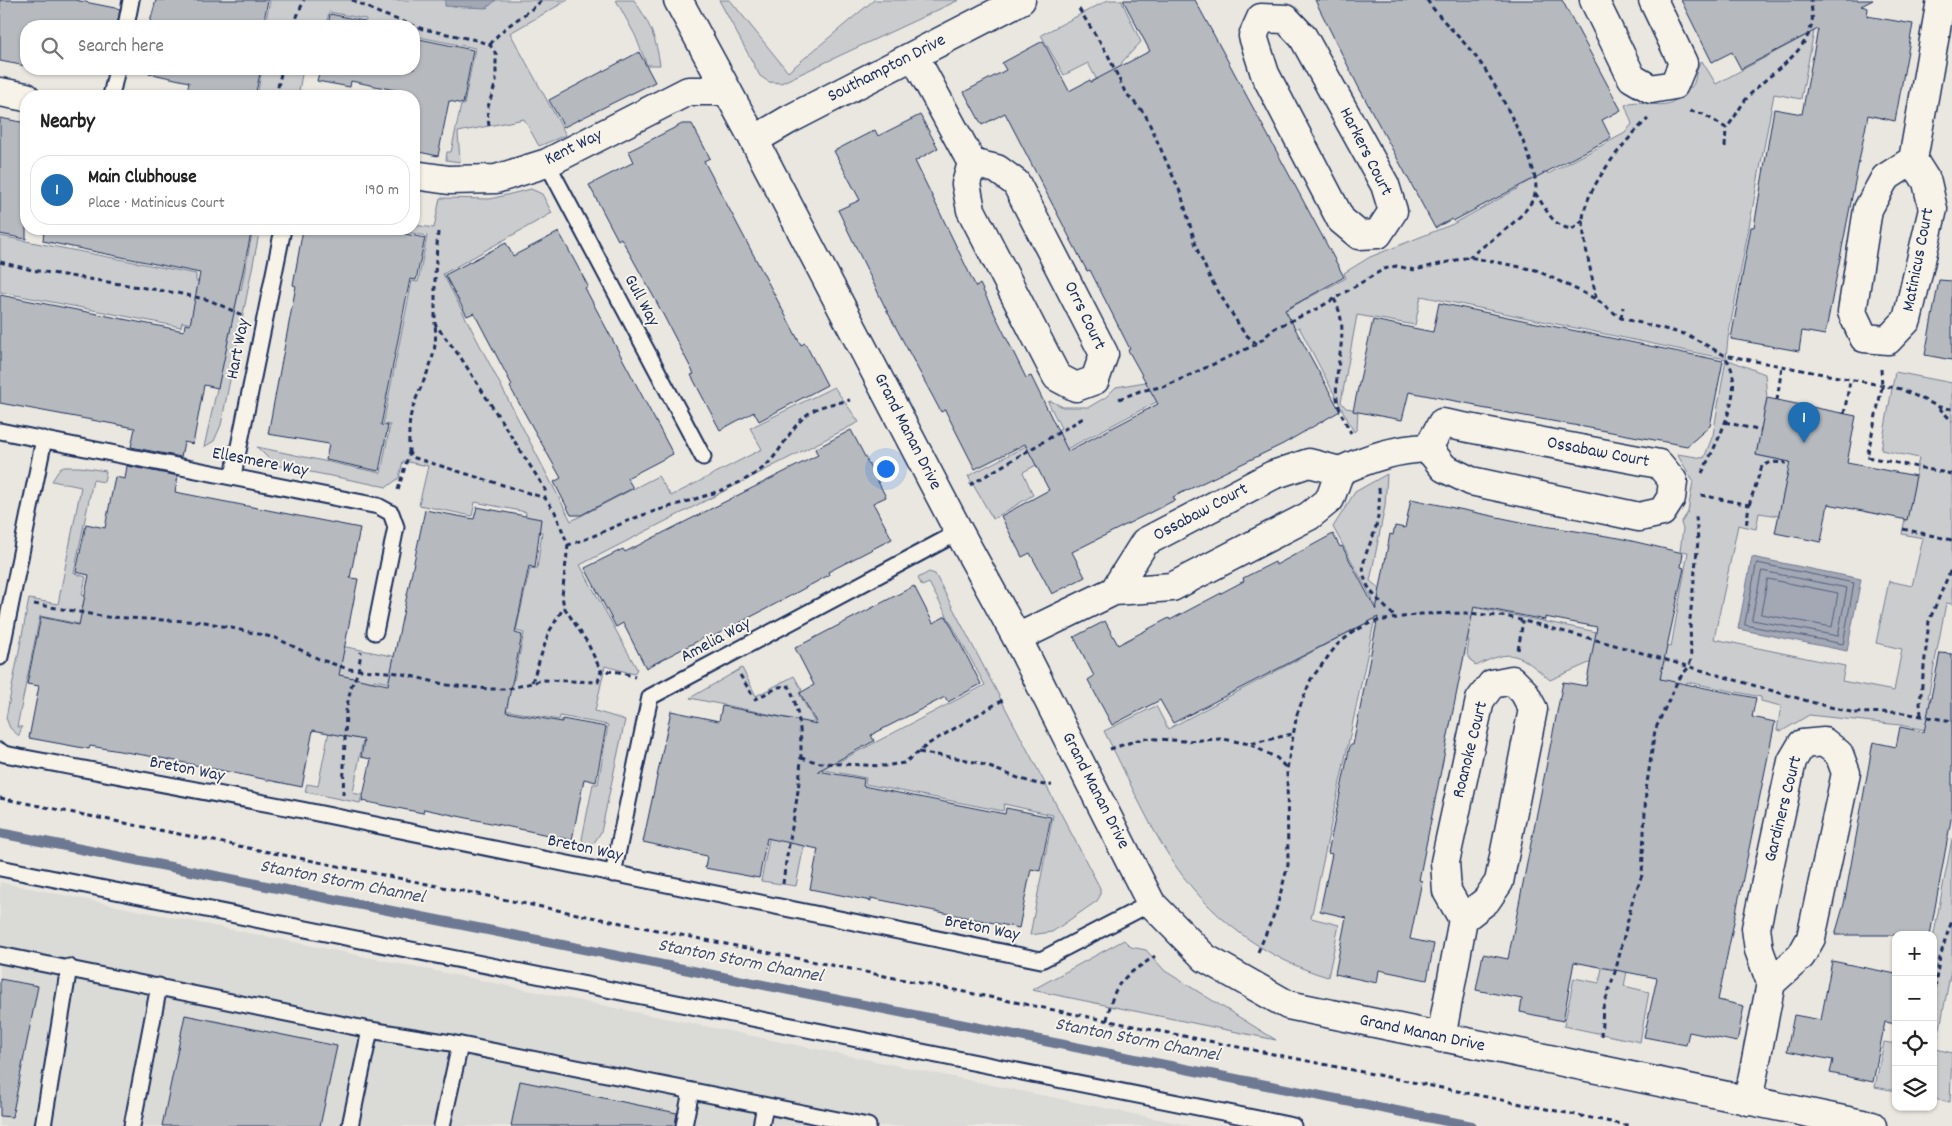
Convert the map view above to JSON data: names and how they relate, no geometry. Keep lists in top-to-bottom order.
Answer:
{
  "streets": {
    "street": [
      "Southampton Drive",
      "Kent Way",
      "Harkers Court",
      "Matinicus Court",
      "Orrs Court",
      "Grand Manan Drive",
      "Ossabaw Court",
      "Roanoke Court",
      "Gardiners Court"
    ],
    "lane": [
      "Gull Way",
      "Hart Way",
      "Ellesmere Way",
      "Amelia Way",
      "Breton Way"
    ]
  },
  "crossings": [
    ["Southampton Drive", "Grand Manan Drive"],
    ["Kent Way", "Gull Way"],
    ["Kent Way", "Grand Manan Drive"],
    ["Hart Way", "Ellesmere Way"],
    ["Grand Manan Drive", "Amelia Way"],
    ["Grand Manan Drive", "Breton Way"]
  ],
  "water": ["Stanton Storm Channel"],
  "page": {
    "search": "Search here",
    "heading": "Nearby",
    "list": [
      {
        "mark": "1",
        "name": "Main Clubhouse",
        "note": "Place · Matinicus Court",
        "value": "190 m"
      }
    ],
    "pins": "1",
    "map_buttons": ["+", "−"]
  }
}
